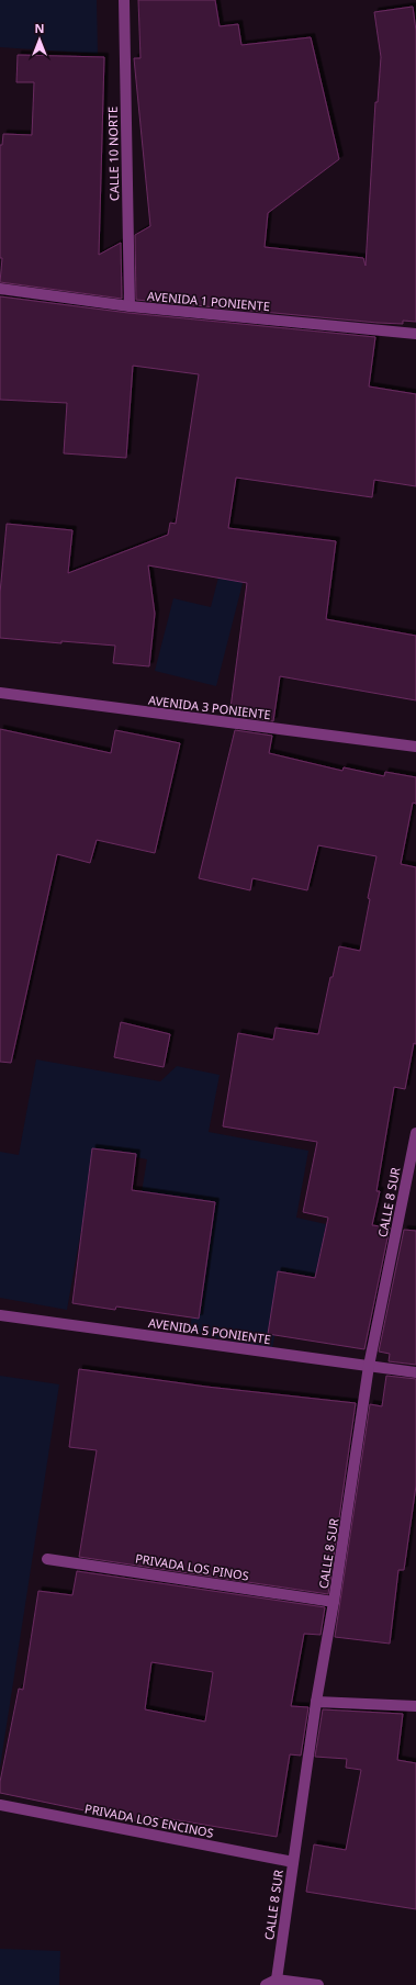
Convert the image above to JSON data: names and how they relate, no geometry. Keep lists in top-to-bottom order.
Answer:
{
  "streets": {
    "street": [
      "CALLE 10 NORTE",
      "AVENIDA 1 PONIENTE",
      "AVENIDA 3 PONIENTE",
      "CALLE 8 SUR",
      "AVENIDA 5 PONIENTE",
      "PRIVADA LOS PINOS",
      "PRIVADA LOS ENCINOS"
    ]
  },
  "crossings": [
    ["CALLE 10 NORTE", "AVENIDA 1 PONIENTE"],
    ["CALLE 8 SUR", "AVENIDA 5 PONIENTE"],
    ["CALLE 8 SUR", "PRIVADA LOS PINOS"],
    ["CALLE 8 SUR", "PRIVADA LOS ENCINOS"]
  ],
  "north": "top"
}
